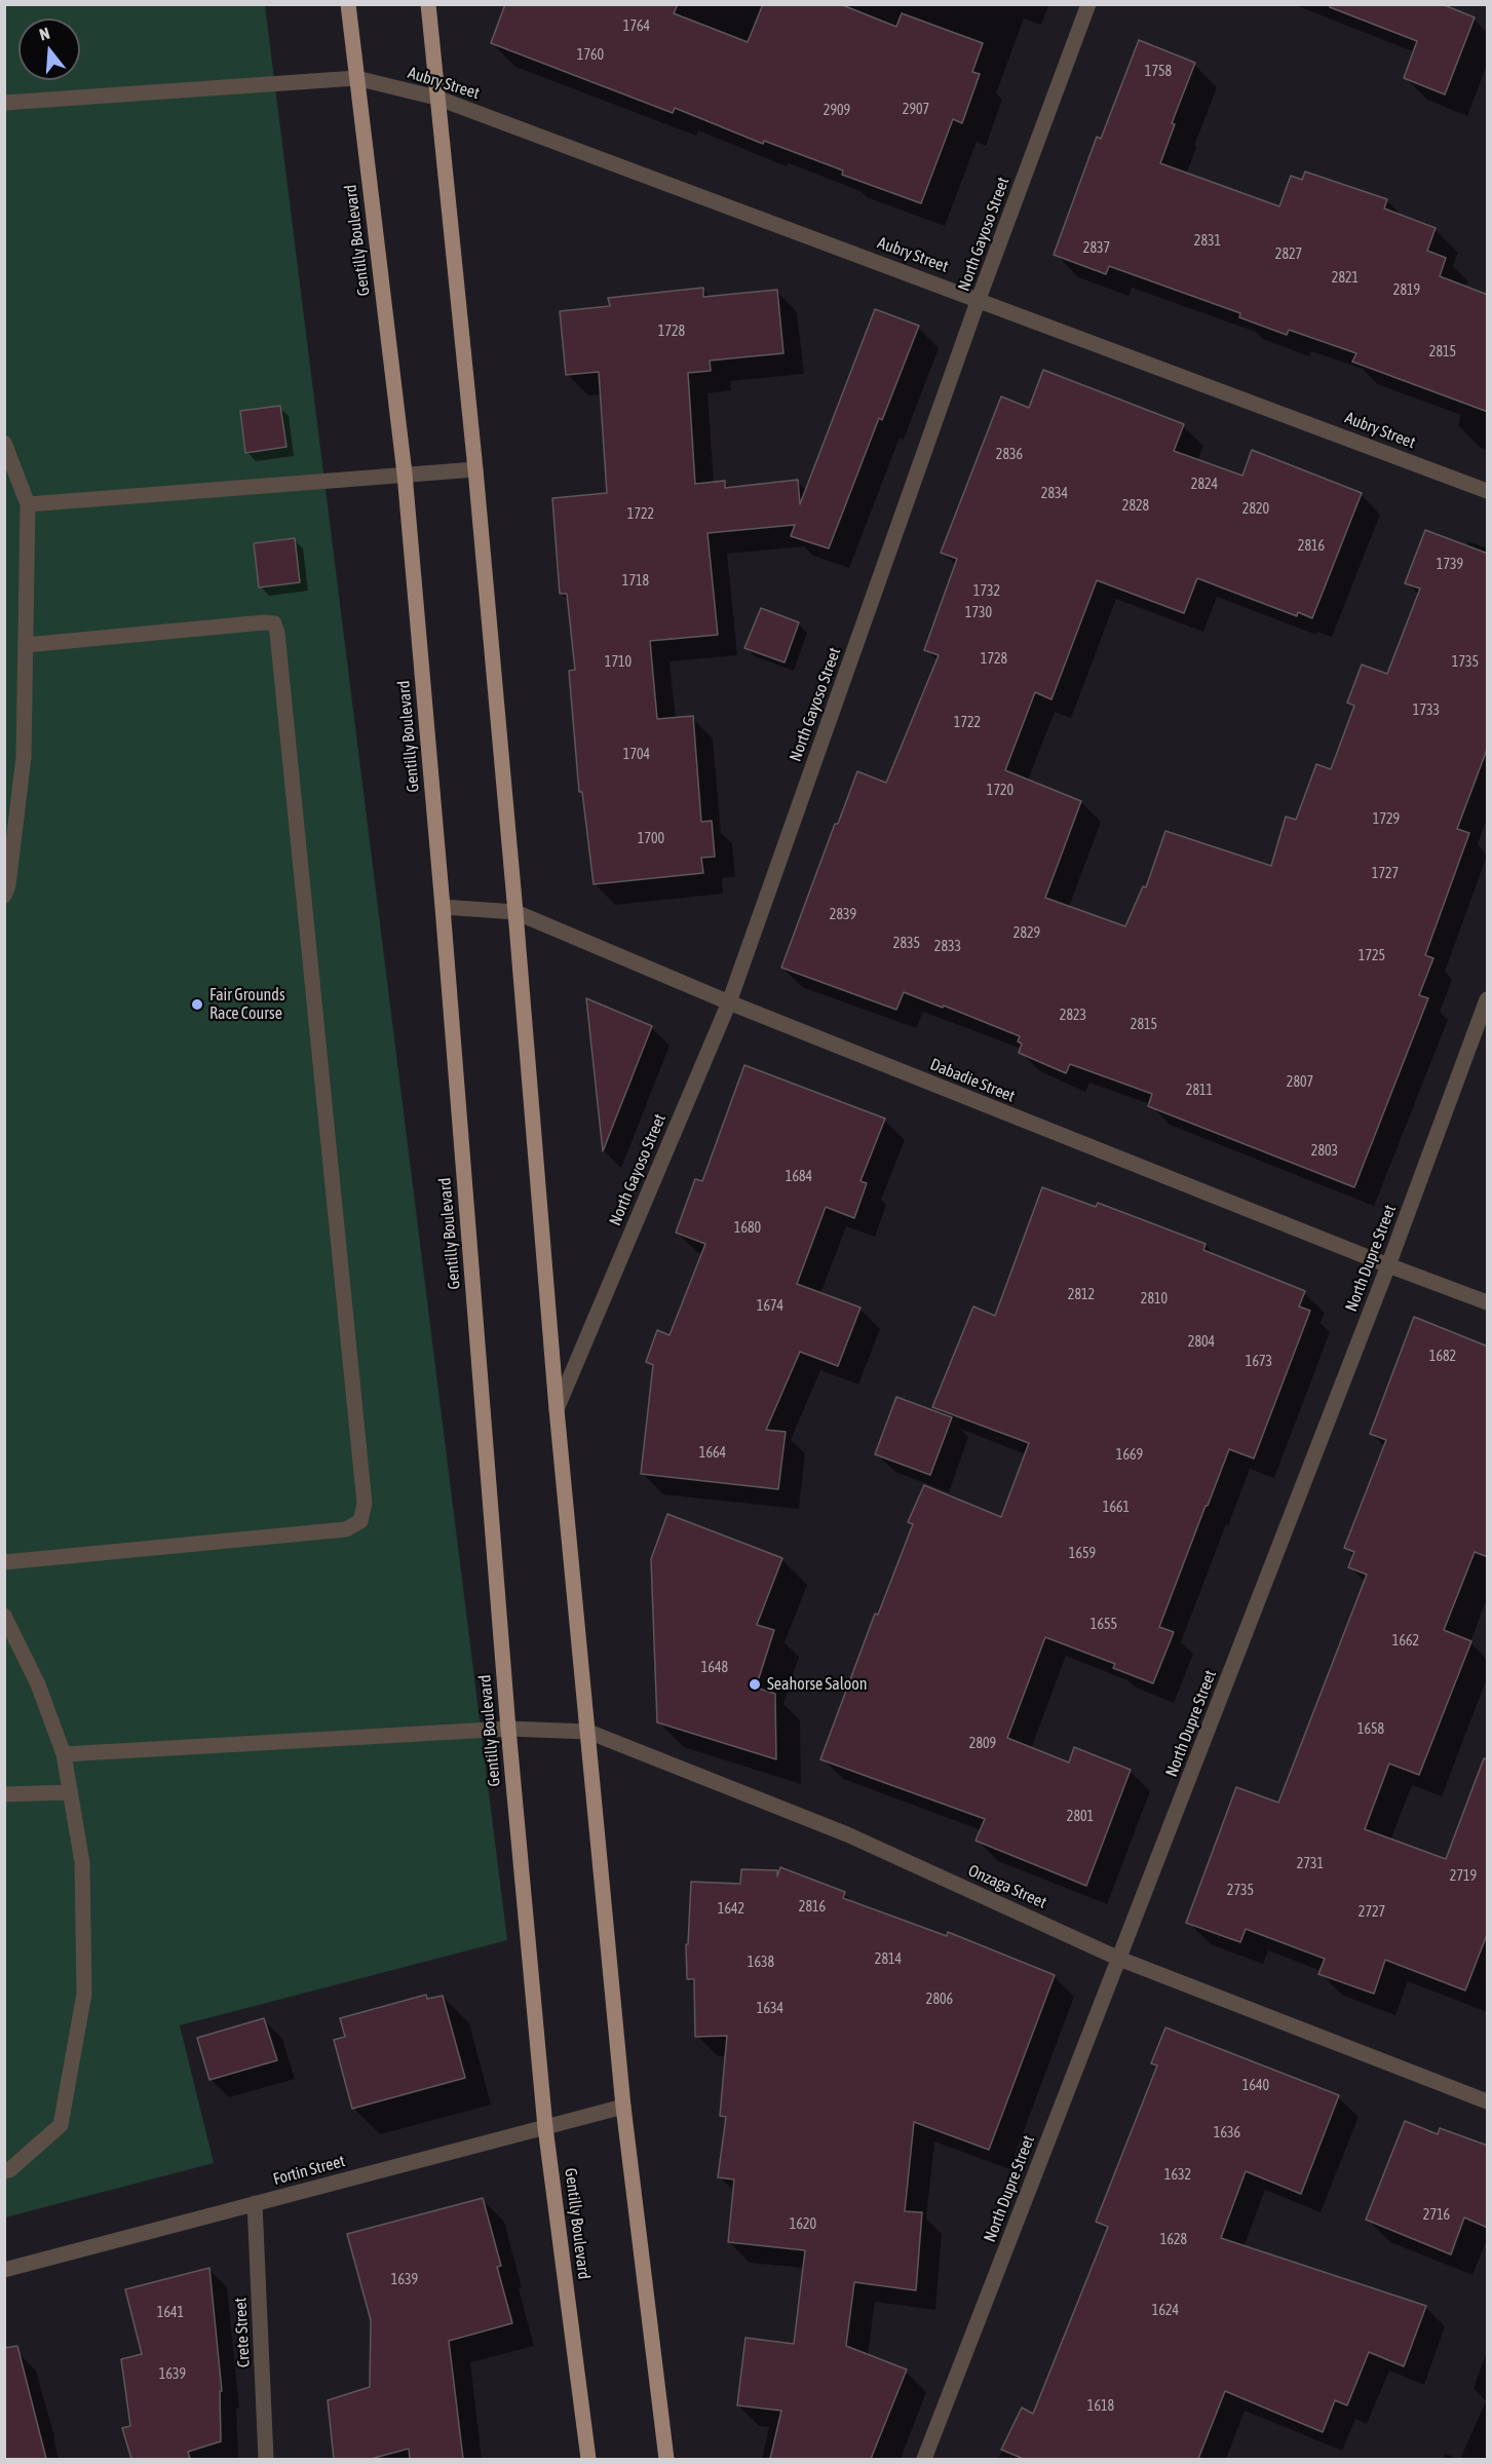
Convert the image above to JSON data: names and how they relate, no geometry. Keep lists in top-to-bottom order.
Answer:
{
  "streets": {
    "main road": ["Gentilly Boulevard"],
    "street": [
      "Aubry Street",
      "North Gayoso Street",
      "Dabadie Street",
      "North Dupre Street",
      "Onzaga Street",
      "Fortin Street",
      "Crete Street"
    ]
  },
  "crossings": [
    ["Aubry Street", "North Gayoso Street"],
    ["Aubry Street", "Gentilly Boulevard"],
    ["North Gayoso Street", "Dabadie Street"],
    ["Gentilly Boulevard", "Dabadie Street"],
    ["Gentilly Boulevard", "Onzaga Street"],
    ["Gentilly Boulevard", "Fortin Street"],
    ["Dabadie Street", "North Dupre Street"],
    ["North Dupre Street", "Onzaga Street"],
    ["Fortin Street", "Crete Street"]
  ],
  "places": ["Fair Grounds Race Course", "Seahorse Saloon"],
  "house_numbers": [
    "1764",
    "1760",
    "1758",
    "2907",
    "2909",
    "2831",
    "2837",
    "2827",
    "2821",
    "2819",
    "1728",
    "2815",
    "2836",
    "2824",
    "2834",
    "2828",
    "2820",
    "1722",
    "2816",
    "1739",
    "1718",
    "1732",
    "1730",
    "1728",
    "1710",
    "1735",
    "1733",
    "1722",
    "1704",
    "1720",
    "1729",
    "1700",
    "1727",
    "2839",
    "2829",
    "2835",
    "2833",
    "1725",
    "2823",
    "2815",
    "2807",
    "2811",
    "2803",
    "1684",
    "1680",
    "2812",
    "2810",
    "1674",
    "2804",
    "1682",
    "1673",
    "1664",
    "1669",
    "1661",
    "1659",
    "1655",
    "1662",
    "1648",
    "1658",
    "2809",
    "2801",
    "2731",
    "2719",
    "2735",
    "2816",
    "1642",
    "2727",
    "2814",
    "1638",
    "2806",
    "1634",
    "1640",
    "1636",
    "1632",
    "2716",
    "1620",
    "1628",
    "1639",
    "1624",
    "1641",
    "1639",
    "1618"
  ],
  "north": "top"
}
